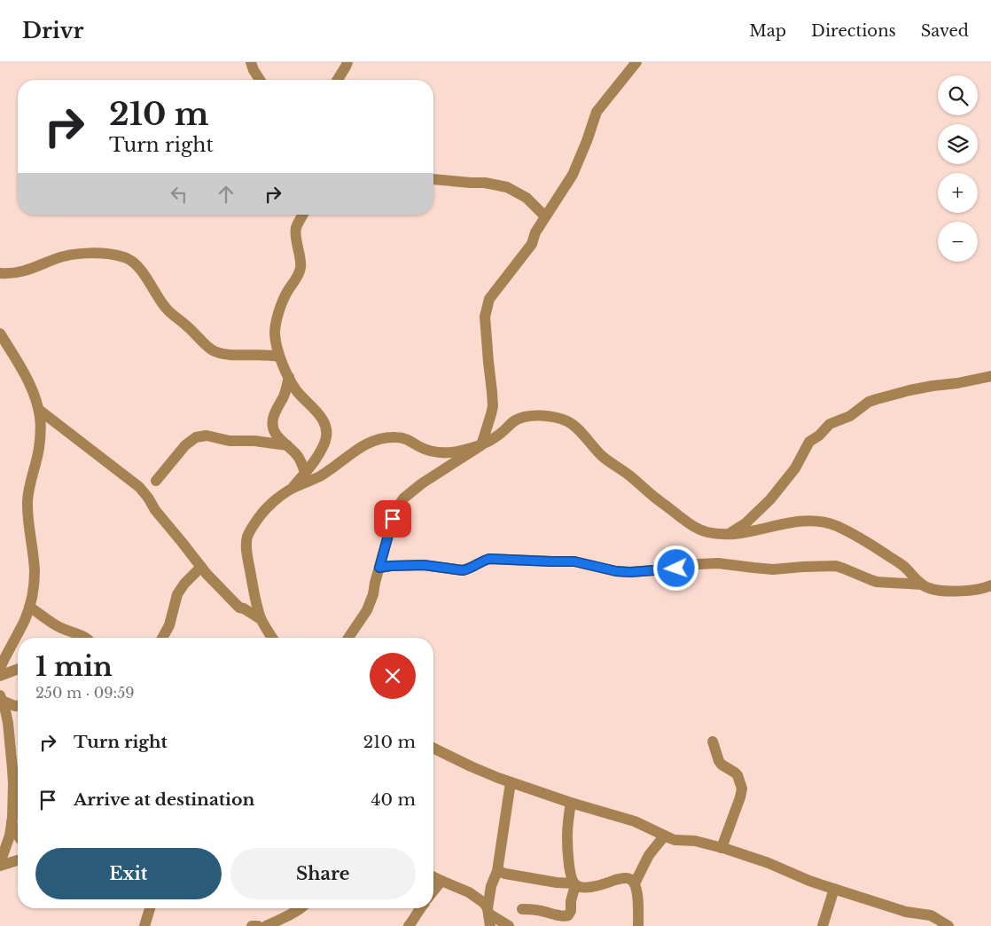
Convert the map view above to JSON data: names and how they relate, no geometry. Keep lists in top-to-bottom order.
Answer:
{
  "page": {
    "header": "Drivr",
    "nav": ["Map", "Directions", "Saved"],
    "map_buttons": ["+", "−"],
    "turn": ["210 m", "Turn right"],
    "heading": ["1 min", "250 m · 09:59"],
    "list": [
      {
        "name": "Turn right",
        "value": "210 m"
      },
      {
        "name": "Arrive at destination",
        "value": "40 m"
      }
    ],
    "buttons": ["Exit", "Share"]
  }
}
